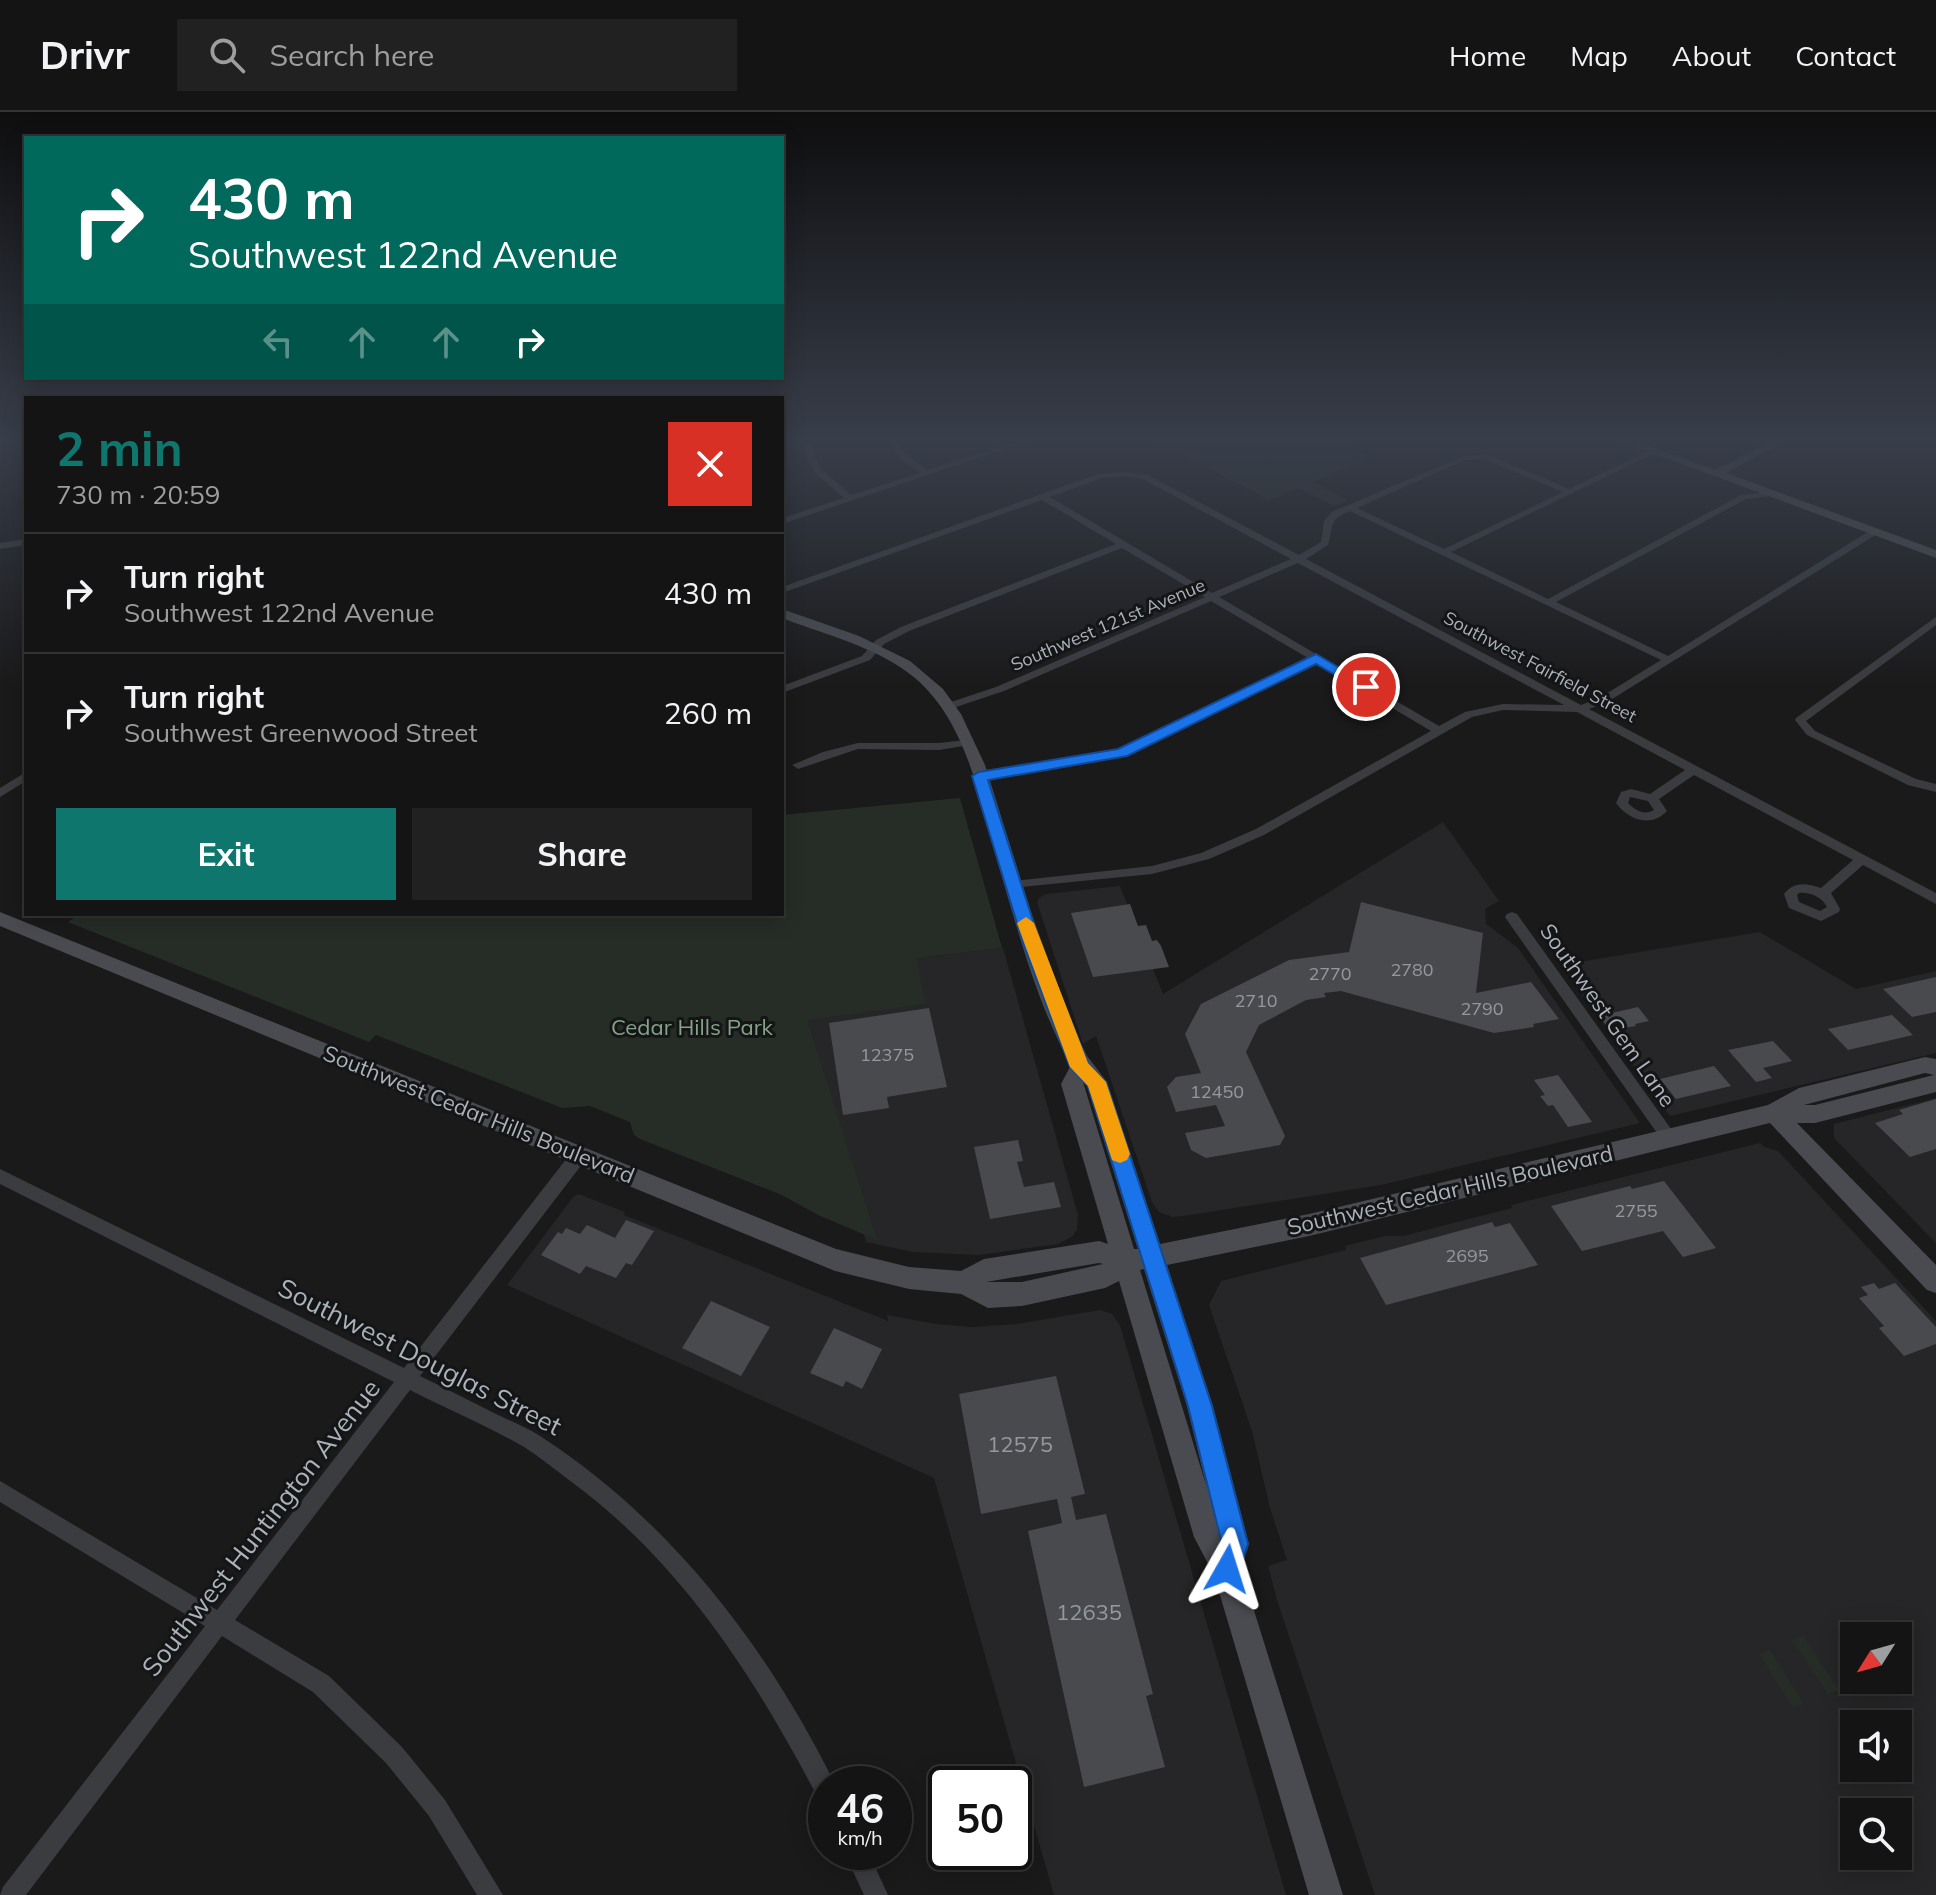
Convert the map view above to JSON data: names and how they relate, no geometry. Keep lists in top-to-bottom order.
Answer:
{
  "streets": {
    "main road": ["Southwest Cedar Hills Boulevard"],
    "street": [
      "Southwest 121st Avenue",
      "Southwest Fairfield Street",
      "Southwest Gem Lane",
      "Southwest Douglas Street",
      "Southwest Huntington Avenue"
    ]
  },
  "crossings": [
    ["Southwest 121st Avenue", "Southwest Fairfield Street"],
    ["Southwest Gem Lane", "Southwest Cedar Hills Boulevard"],
    ["Southwest Cedar Hills Boulevard", "Southwest Huntington Avenue"],
    ["Southwest Douglas Street", "Southwest Huntington Avenue"]
  ],
  "parks": ["Cedar Hills Park"],
  "house_numbers": [
    "2780",
    "2770",
    "2710",
    "2790",
    "12375",
    "12450",
    "2755",
    "2695",
    "12575",
    "12635"
  ],
  "north": "bottom left",
  "page": {
    "header": "Drivr",
    "search": "Search here",
    "nav": [
      "Home",
      "Map",
      "About",
      "Contact"
    ],
    "turn": ["430 m", "Southwest 122nd Avenue"],
    "heading": ["2 min", "730 m · 20:59"],
    "list": [
      {
        "name": "Turn right",
        "note": "Southwest 122nd Avenue",
        "value": "430 m"
      },
      {
        "name": "Turn right",
        "note": "Southwest Greenwood Street",
        "value": "260 m"
      }
    ],
    "buttons": ["Exit", "Share"],
    "speed": "46 km/h",
    "limit": "50"
  }
}
